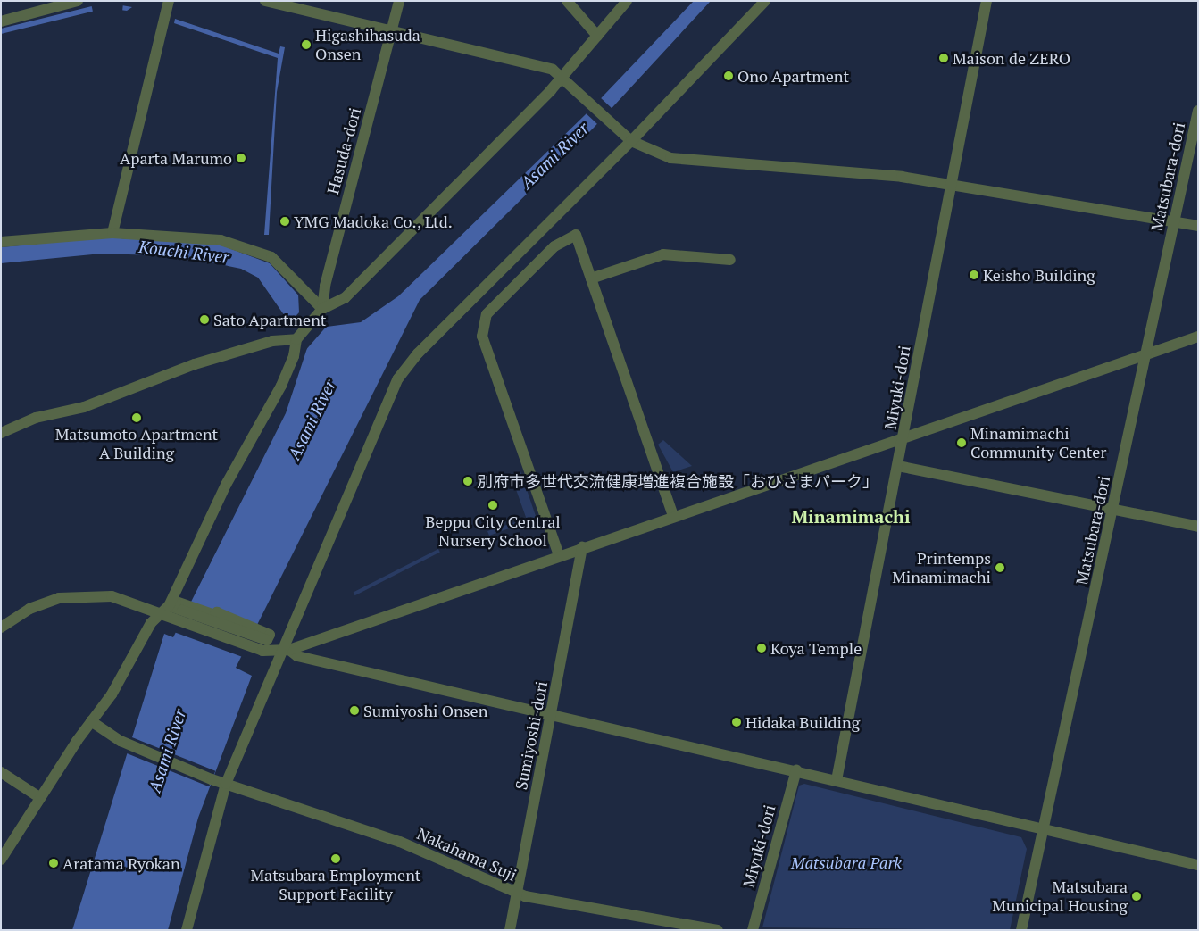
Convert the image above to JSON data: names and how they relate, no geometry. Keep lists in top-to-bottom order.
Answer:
{
  "streets": {
    "street": [
      "Hasuda-dori",
      "Matsubara-dori",
      "Miyuki-dori",
      "Sumiyoshi-dori",
      "Nakahama Suji"
    ]
  },
  "crossings": [
    ["Sumiyoshi-dori", "Nakahama Suji"]
  ],
  "districts": ["Minamimachi"],
  "water": ["Asami River", "Kouchi River"],
  "parks": ["Matsubara Park"],
  "places": [
    "Higashihasuda Onsen",
    "Maison de ZERO",
    "Ono Apartment",
    "Aparta Marumo",
    "YMG Madoka Co., Ltd.",
    "Keisho Building",
    "Sato Apartment",
    "Matsumoto Apartment A Building",
    "Minamimachi Community Center",
    "別府市多世代交流健康増進複合施設「おひさまパーク」",
    "Beppu City Central Nursery School",
    "Printemps Minamimachi",
    "Koya Temple",
    "Sumiyoshi Onsen",
    "Hidaka Building",
    "Matsubara Employment Support Facility",
    "Aratama Ryokan",
    "Matsubara Municipal Housing"
  ]
}
